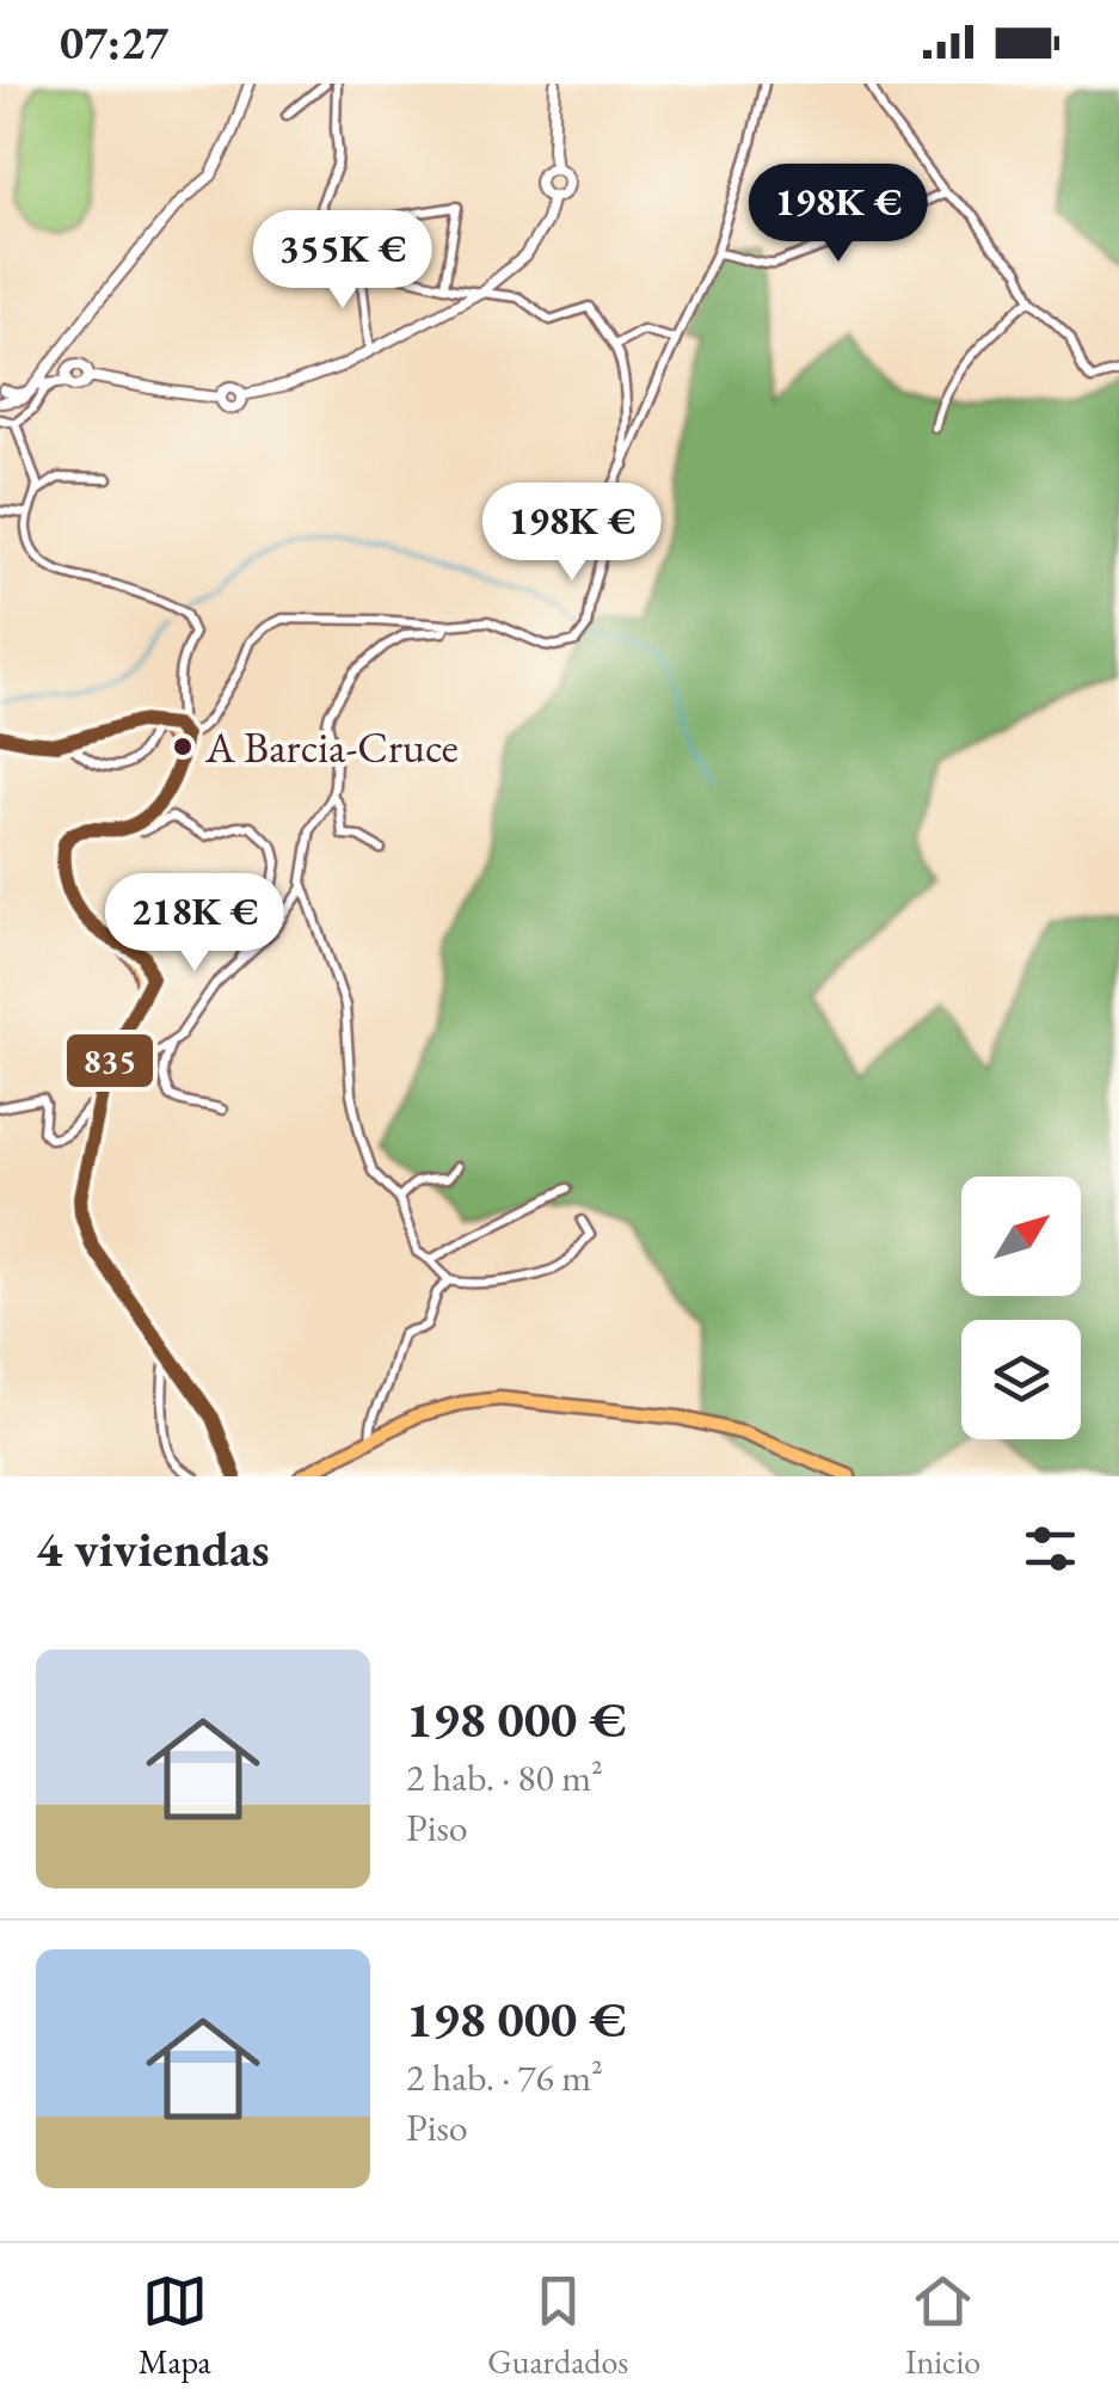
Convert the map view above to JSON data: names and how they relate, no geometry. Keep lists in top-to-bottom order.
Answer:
{
  "places": ["A Barcia-Cruce"],
  "lines": ["transit line 835"],
  "north": "top right",
  "page": {
    "status": "07:27",
    "price": [
      "198K €",
      "355K €",
      "198K €",
      "218K €"
    ],
    "heading": "4 viviendas",
    "list": [
      {
        "name": "198 000 €",
        "note": "2 hab. · 80 m² · Piso"
      },
      {
        "name": "198 000 €",
        "note": "2 hab. · 76 m² · Piso"
      }
    ],
    "tabs": ["Mapa", "Guardados", "Inicio"]
  }
}
